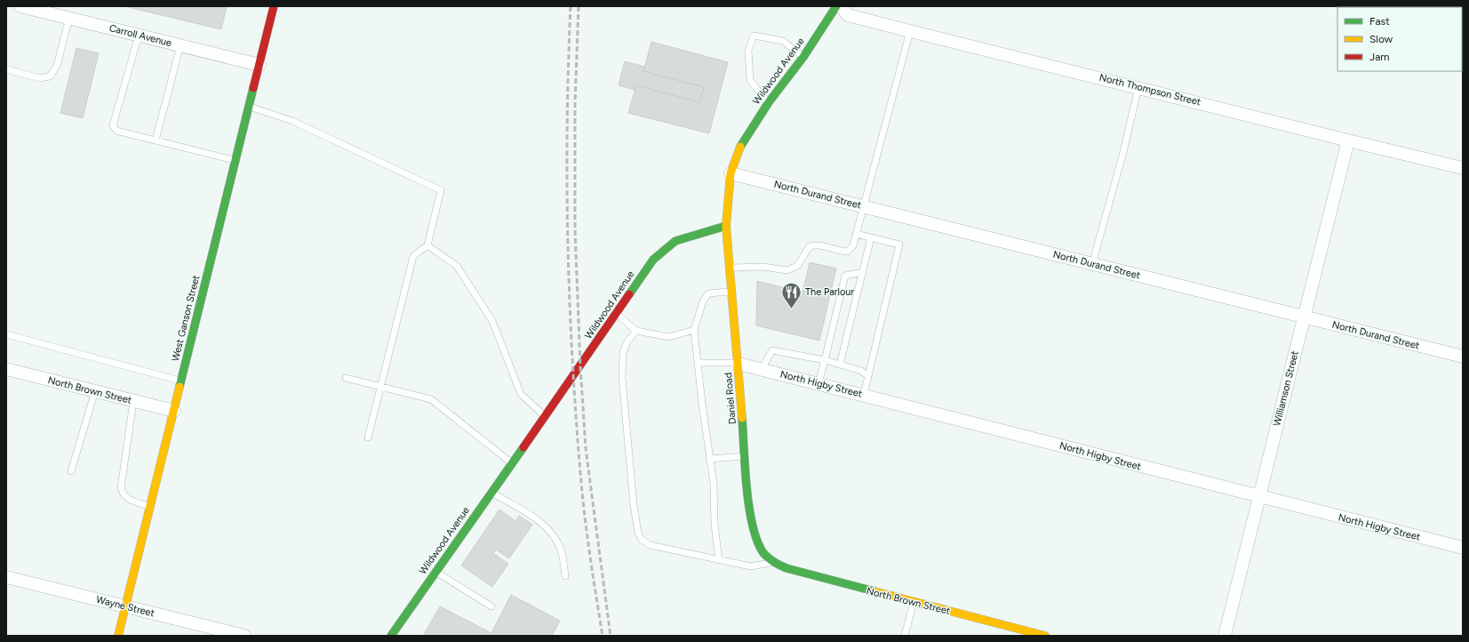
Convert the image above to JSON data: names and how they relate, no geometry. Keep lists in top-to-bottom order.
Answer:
{
  "streets": {
    "street": [
      "Carroll Avenue",
      "Wildwood Avenue",
      "North Thompson Street",
      "North Durand Street",
      "West Ganson Street",
      "North Higby Street",
      "Williamson Street",
      "North Brown Street",
      "Daniel Road",
      "Wayne Street"
    ]
  },
  "crossings": [
    ["Carroll Avenue", "West Ganson Street"],
    ["Wildwood Avenue", "North Durand Street"],
    ["Wildwood Avenue", "Daniel Road"],
    ["North Thompson Street", "Williamson Street"],
    ["North Durand Street", "Williamson Street"],
    ["West Ganson Street", "North Brown Street"],
    ["West Ganson Street", "Wayne Street"],
    ["North Higby Street", "Williamson Street"],
    ["North Higby Street", "Daniel Road"],
    ["North Brown Street", "Daniel Road"]
  ],
  "places": {
    "restaurant": ["The Parlour"]
  },
  "legend": ["Fast", "Slow", "Jam"]
}
